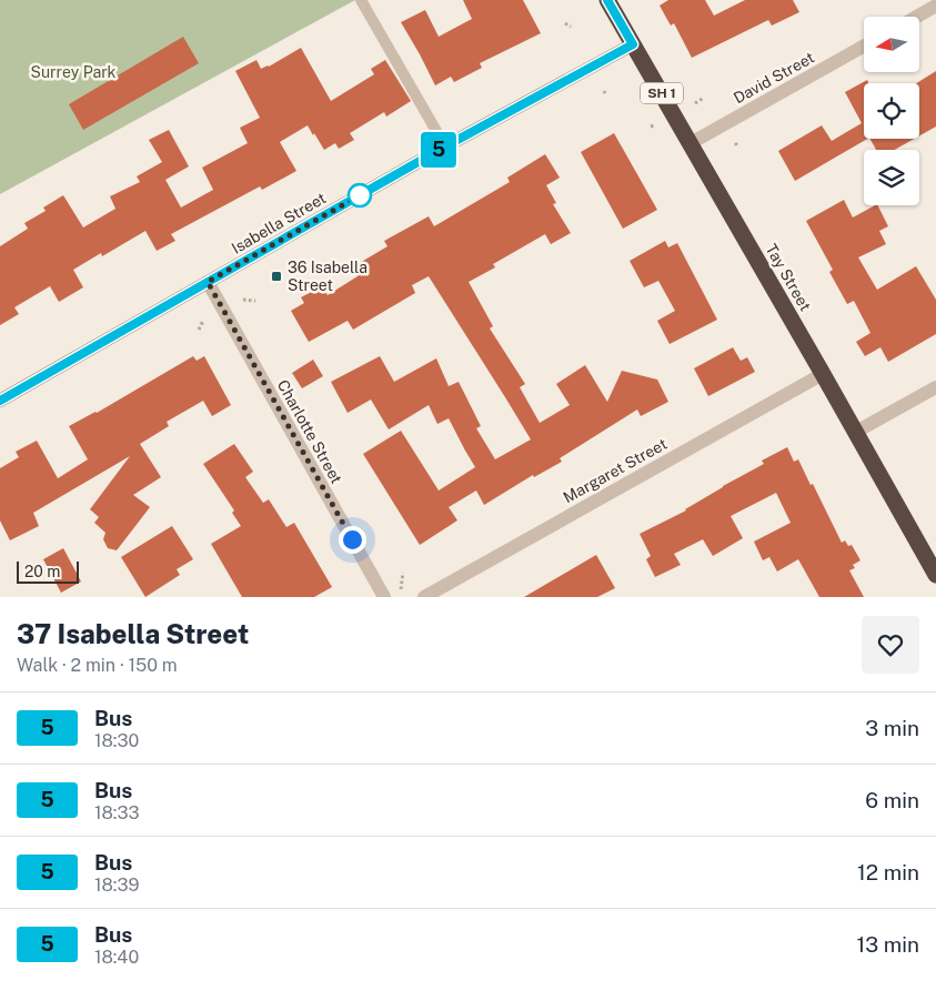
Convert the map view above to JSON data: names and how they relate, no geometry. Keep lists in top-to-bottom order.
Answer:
{
  "streets": {
    "highway": ["SH 1", "Tay Street"],
    "street": [
      "David Street",
      "Isabella Street",
      "Charlotte Street",
      "Margaret Street"
    ]
  },
  "crossings": [
    ["David Street", "Tay Street"],
    ["Isabella Street", "Tay Street"],
    ["Isabella Street", "Charlotte Street"],
    ["Tay Street", "Margaret Street"]
  ],
  "parks": ["Surrey Park"],
  "places": {
    "transit": ["36 Isabella Street"]
  },
  "lines": ["bus line 5"],
  "scale_bar": "20 m",
  "north": "left",
  "page": {
    "on_map": "5",
    "scale": "20 m",
    "heading": ["37 Isabella Street", "Walk · 2 min · 150 m"],
    "list": [
      {
        "mark": "5",
        "name": "Bus",
        "note": "18:30",
        "value": "3 min"
      },
      {
        "mark": "5",
        "name": "Bus",
        "note": "18:33",
        "value": "6 min"
      },
      {
        "mark": "5",
        "name": "Bus",
        "note": "18:39",
        "value": "12 min"
      },
      {
        "mark": "5",
        "name": "Bus",
        "note": "18:40",
        "value": "13 min"
      }
    ]
  }
}
